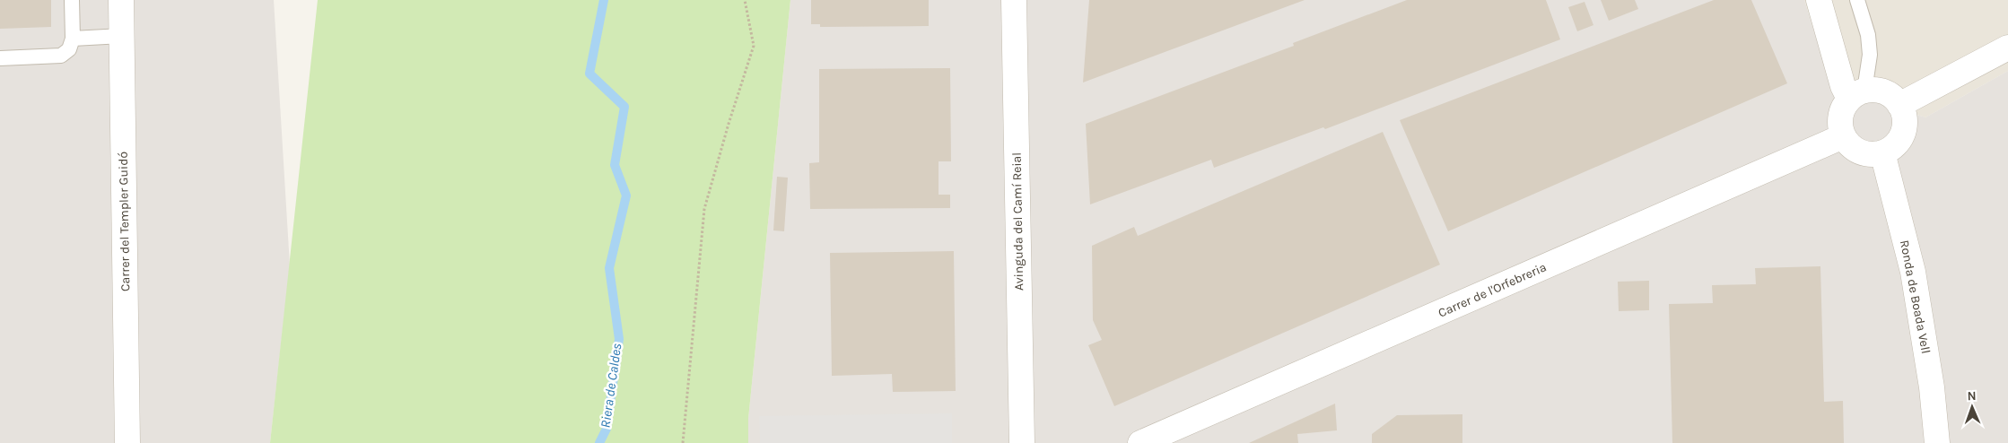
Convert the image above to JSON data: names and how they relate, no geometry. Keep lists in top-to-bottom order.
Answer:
{
  "streets": {
    "street": [
      "Carrer del Templer Guidó",
      "Avinguda del Camí Reial",
      "Carrer de l'Orfebreria",
      "Ronda de Boada Vell"
    ]
  },
  "crossings": [
    ["Carrer de l'Orfebreria", "Ronda de Boada Vell"]
  ],
  "water": ["Riera de Caldes"],
  "north": "top"
}
